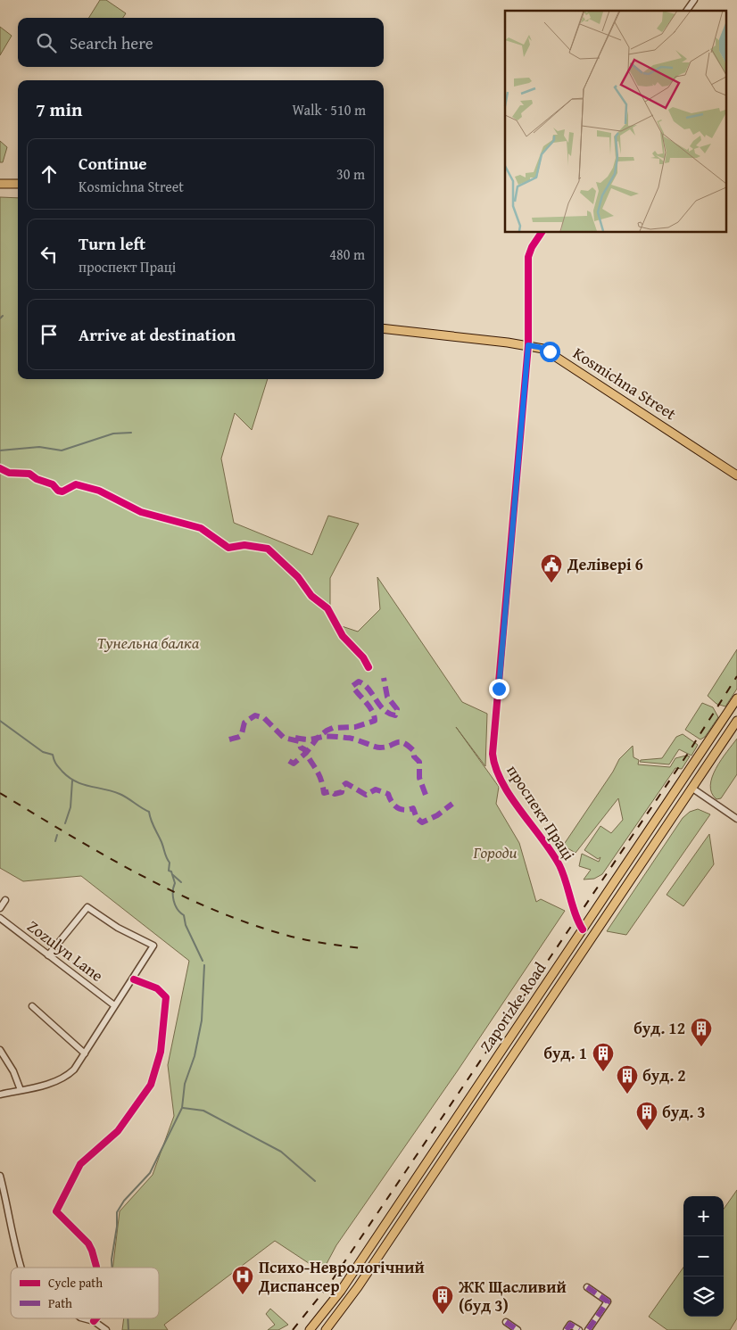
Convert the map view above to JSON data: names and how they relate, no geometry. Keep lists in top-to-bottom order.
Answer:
{
  "streets": {
    "main road": ["Kosmichna Street", "Zaporizke Road"],
    "street": ["проспект Праці", "Zozulyn Lane"]
  },
  "crossings": [
    ["Kosmichna Street", "проспект Праці"],
    ["проспект Праці", "Zaporizke Road"]
  ],
  "parks": ["Тунельна балка", "Городи"],
  "places": {
    "public building": ["Делівері 6"],
    "building": [
      "буд. 12",
      "буд. 1",
      "буд. 2",
      "буд. 3",
      "ЖК Щасливий (буд 3)"
    ],
    "hospital": ["Психо-Неврологічний Диспансер"]
  },
  "legend": ["Cycle path", "Path"],
  "page": {
    "search": "Search here",
    "heading": ["7 min", "Walk · 510 m"],
    "list": [
      ["Continue", "Kosmichna Street", "30 m"],
      ["Turn left", "проспект Праці", "480 m"],
      "Arrive at destination"
    ],
    "map_buttons": ["+", "−"]
  }
}
